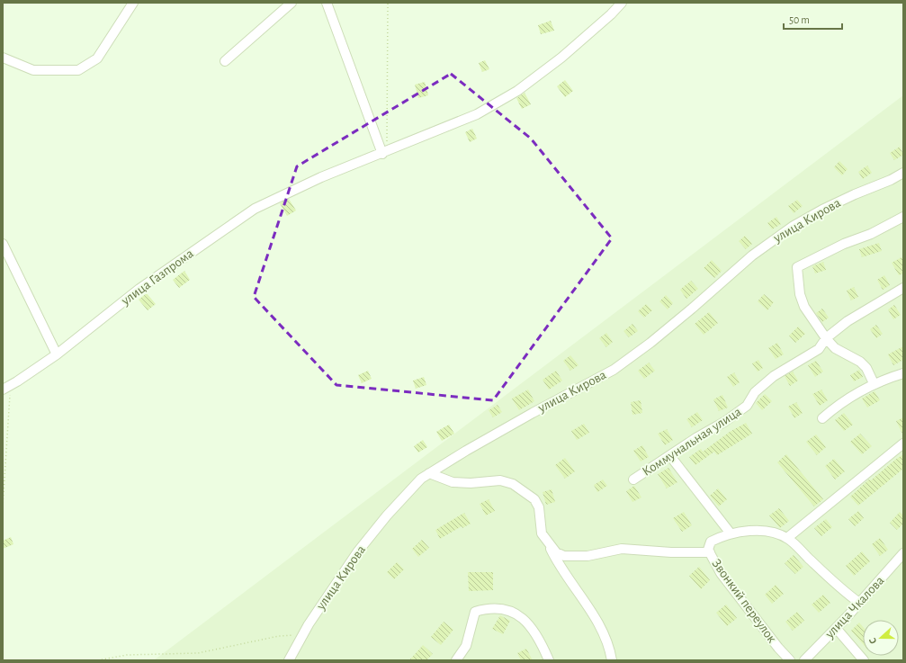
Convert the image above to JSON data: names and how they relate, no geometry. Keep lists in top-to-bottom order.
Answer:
{
  "streets": {
    "street": [
      "улица Кирова",
      "улица Газпрома",
      "Коммунальная улица",
      "Звонкий переулок",
      "улица Чкалова"
    ]
  },
  "crossings": [
    ["Звонкий переулок", "улица Чкалова"]
  ],
  "scale_bar": "50 m",
  "north": "left"
}
